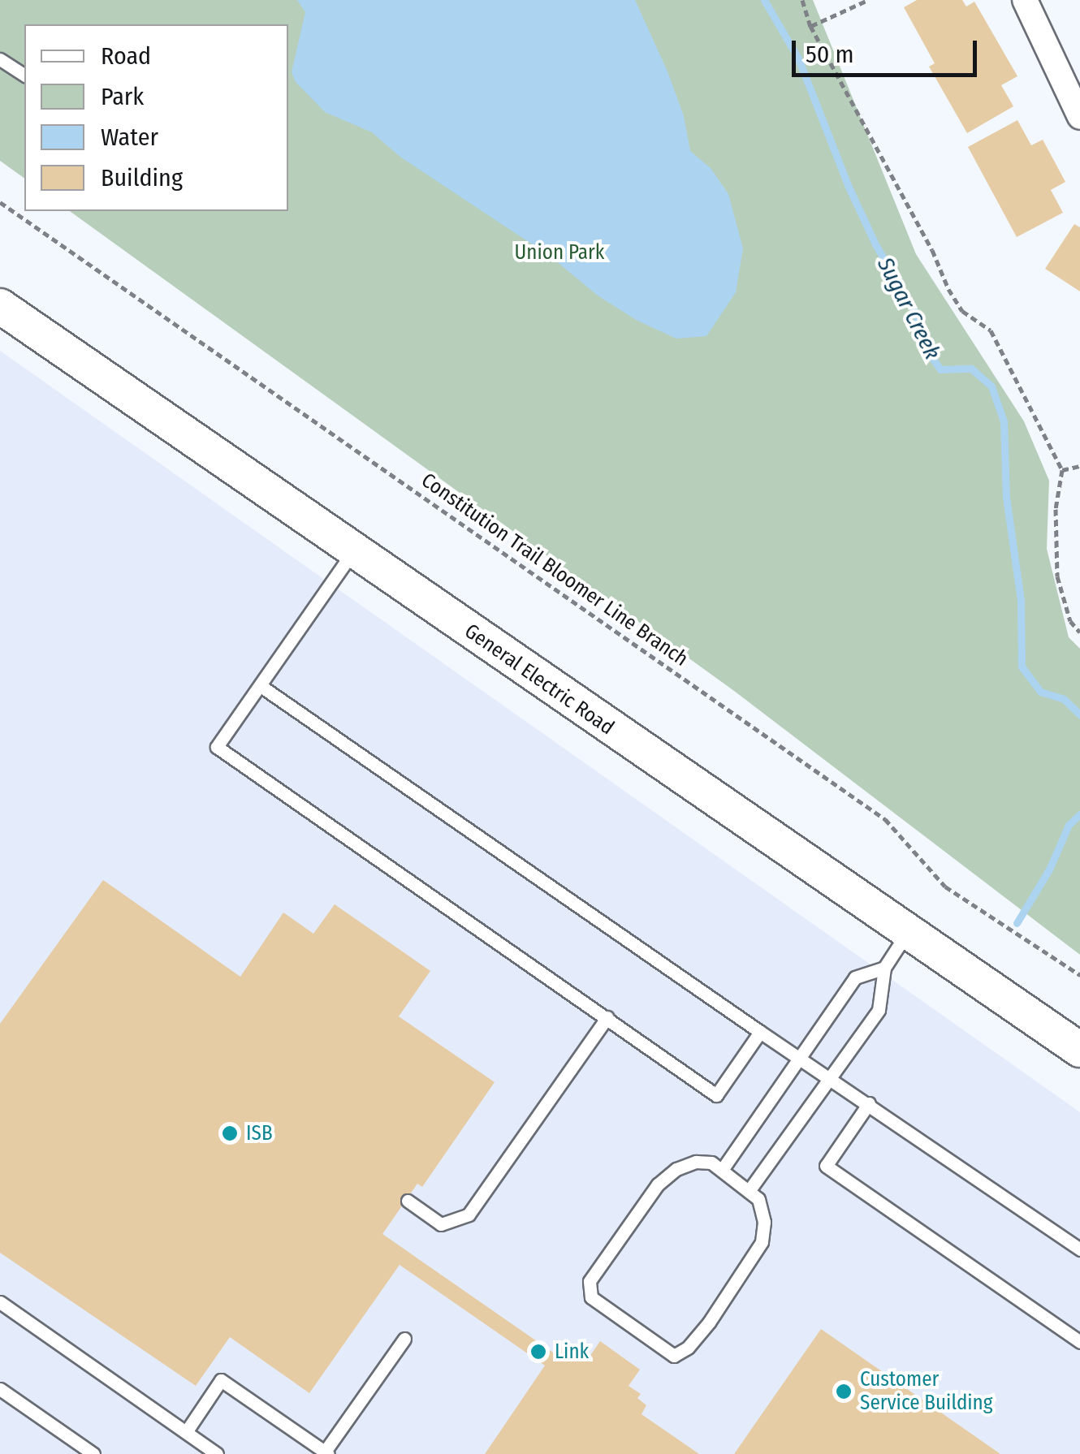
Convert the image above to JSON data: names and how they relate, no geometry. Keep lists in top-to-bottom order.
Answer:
{
  "streets": {
    "main road": ["General Electric Road"],
    "path": ["Constitution Trail Bloomer Line Branch"]
  },
  "water": ["Sugar Creek"],
  "parks": ["Union Park"],
  "places": ["ISB", "Link", "Customer Service Building"],
  "legend": [
    "Road",
    "Park",
    "Water",
    "Building"
  ],
  "scale_bar": "50 m"
}
